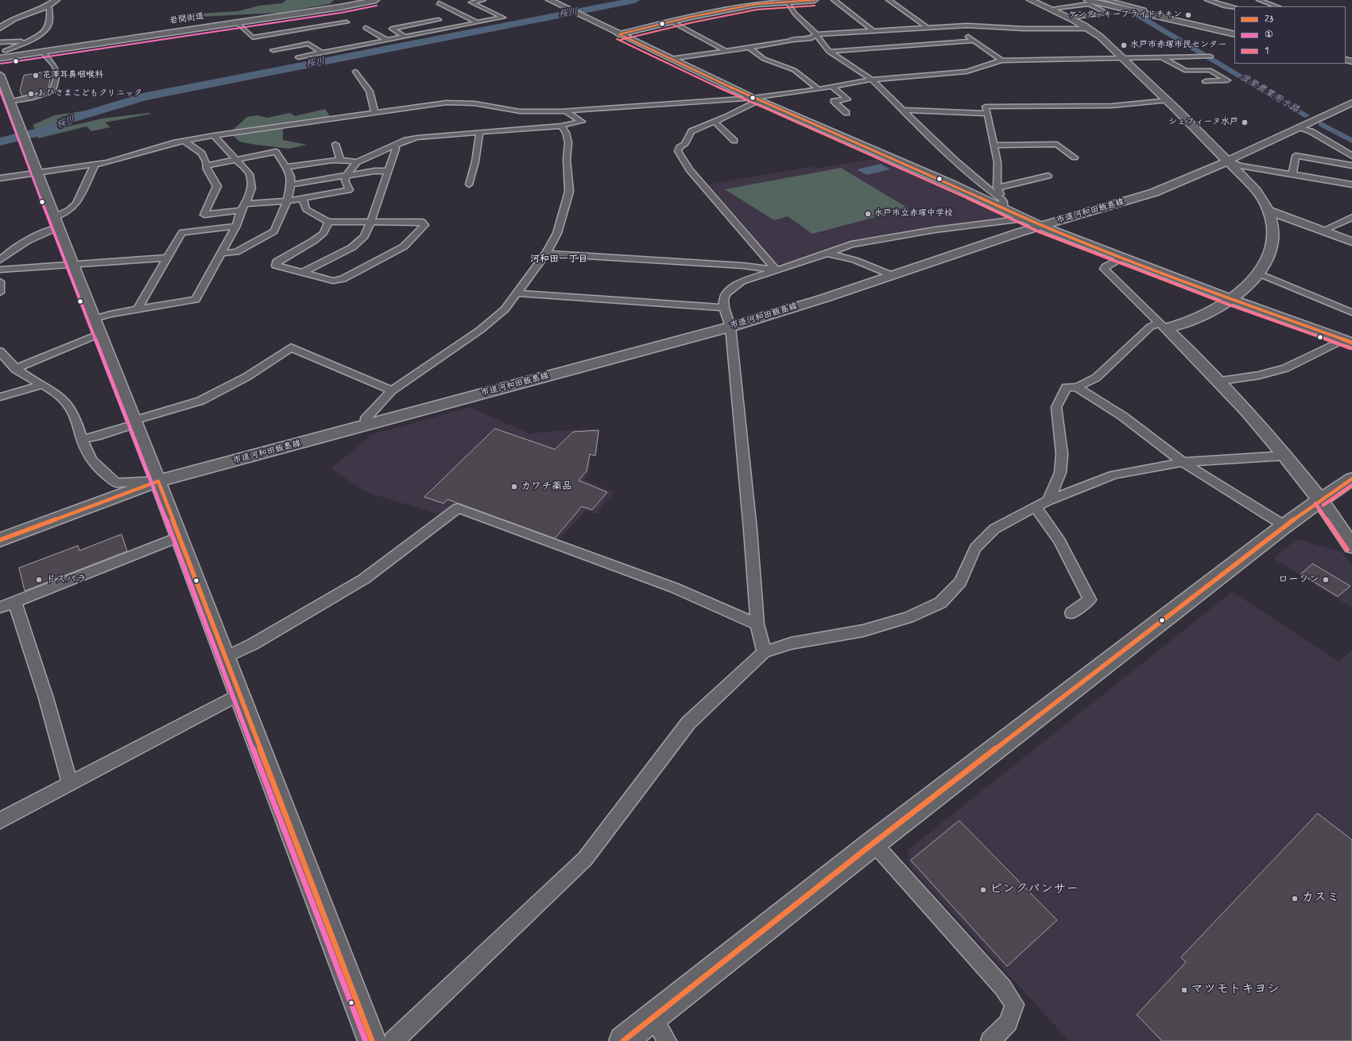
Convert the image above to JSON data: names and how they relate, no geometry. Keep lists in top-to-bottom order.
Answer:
{
  "streets": {
    "main road": ["岩間街道", "市道河和田飯島線"]
  },
  "districts": ["河和田一丁目"],
  "water": ["桜川", "渡里農業用水路"],
  "places": [
    "ケンタッキーフライドチキン",
    "水戸市赤塚市民センター",
    "花澤耳鼻咽喉科",
    "おひさまこどもクリニック",
    "シェフィーヌ水戸",
    "水戸市立赤塚中学校",
    "カワチ薬品",
    "ドスパラ",
    "ローソン",
    "ピンクパンサー",
    "カスミ",
    "マツモトキヨシ"
  ],
  "lines": ["transit line 23", "transit line ①", "transit line 1"],
  "legend": ["23", "①", "1"]
}
